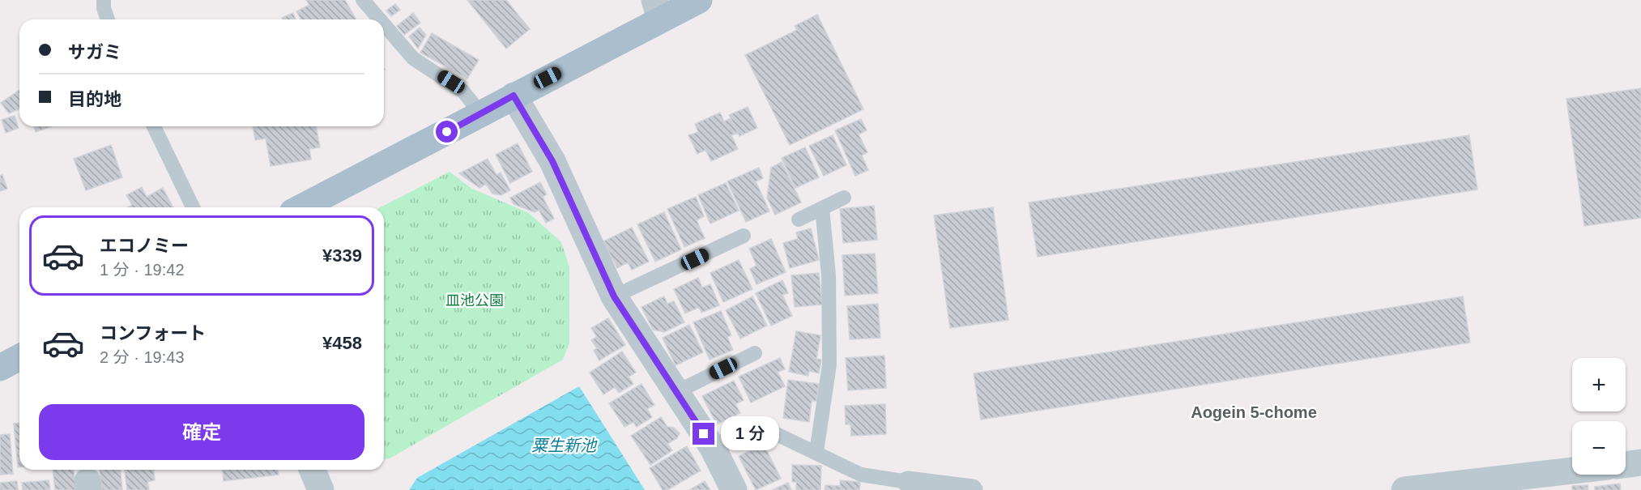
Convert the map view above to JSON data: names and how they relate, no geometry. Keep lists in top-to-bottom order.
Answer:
{
  "districts": ["Aogein 5-chome"],
  "water": ["粟生新池"],
  "parks": ["皿池公園"],
  "page": {
    "banner": ["サガミ", "目的地"],
    "list": [
      {
        "name": "エコノミー",
        "note": "1 分 · 19:42",
        "value": "¥339"
      },
      {
        "name": "コンフォート",
        "note": "2 分 · 19:43",
        "value": "¥458"
      }
    ],
    "map_buttons": ["+", "−"],
    "buttons": "確定",
    "bubble": "1 分"
  }
}
